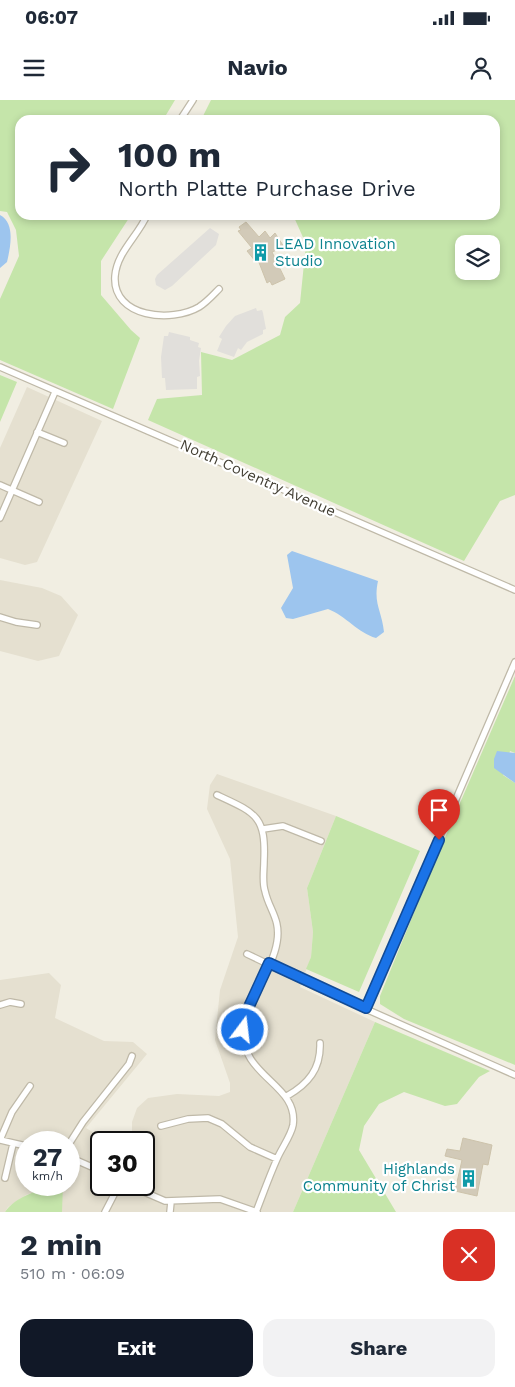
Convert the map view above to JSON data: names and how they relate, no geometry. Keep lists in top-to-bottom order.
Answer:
{
  "streets": {
    "street": ["North Coventry Avenue"]
  },
  "places": {
    "building": ["LEAD Innovation Studio", "Highlands Community of Christ"]
  },
  "page": {
    "status": "06:07",
    "header": "Navio",
    "turn": ["100 m", "North Platte Purchase Drive"],
    "speed": "27 km/h",
    "limit": "30",
    "heading": ["2 min", "510 m · 06:09"],
    "buttons": ["Exit", "Share"]
  }
}
